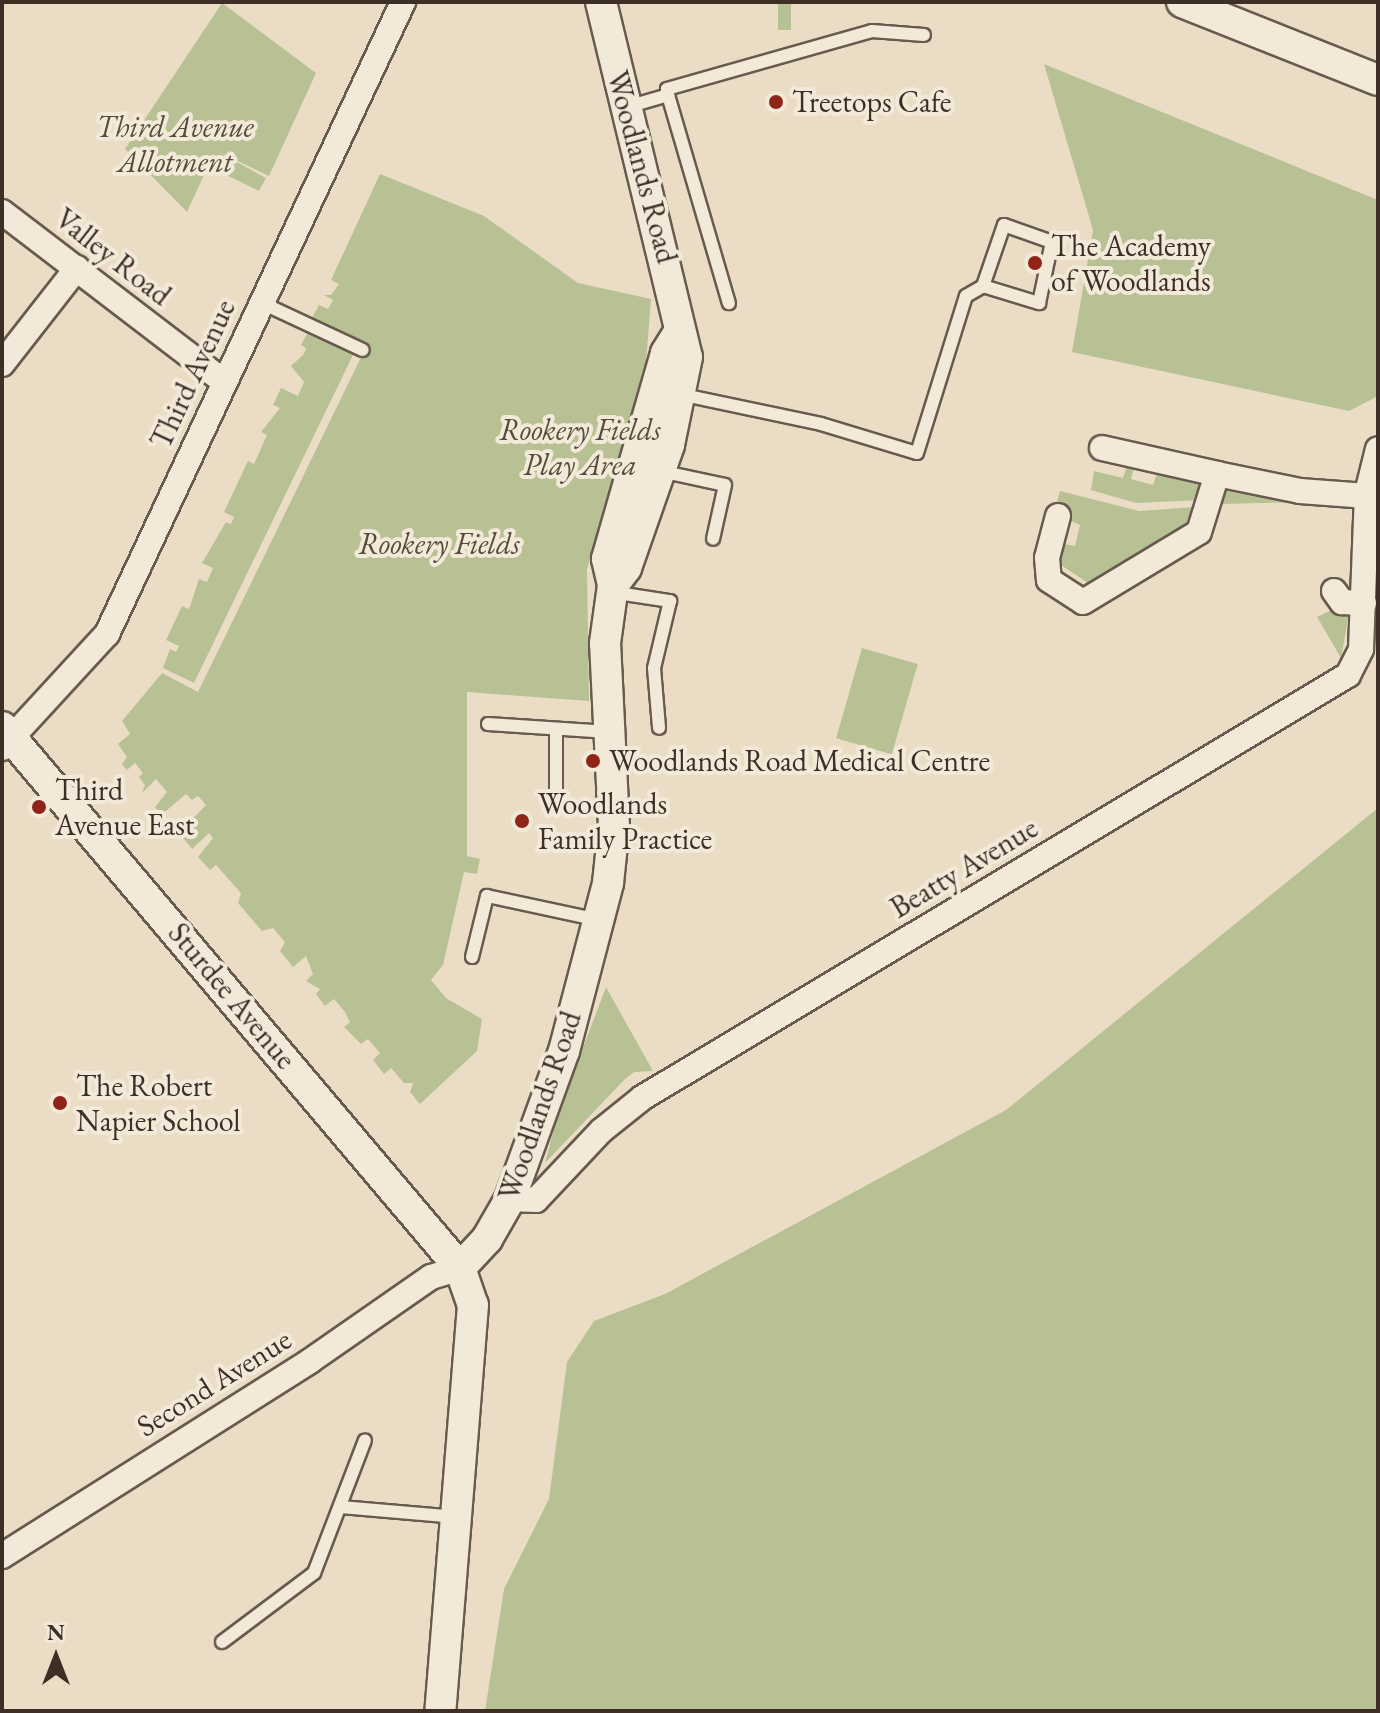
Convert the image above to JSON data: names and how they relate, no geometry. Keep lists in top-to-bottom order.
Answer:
{
  "streets": {
    "street": [
      "Woodlands Road",
      "Valley Road",
      "Third Avenue",
      "Beatty Avenue",
      "Sturdee Avenue",
      "Second Avenue"
    ]
  },
  "crossings": [
    ["Woodlands Road", "Beatty Avenue"],
    ["Woodlands Road", "Sturdee Avenue"],
    ["Woodlands Road", "Second Avenue"],
    ["Valley Road", "Third Avenue"],
    ["Third Avenue", "Sturdee Avenue"],
    ["Sturdee Avenue", "Second Avenue"]
  ],
  "parks": ["Third Avenue Allotment", "Rookery Fields Play Area", "Rookery Fields"],
  "places": [
    "Treetops Cafe",
    "The Academy of Woodlands",
    "Woodlands Road Medical Centre",
    "Third Avenue East",
    "Woodlands Family Practice",
    "The Robert Napier School"
  ],
  "north": "top"
}
